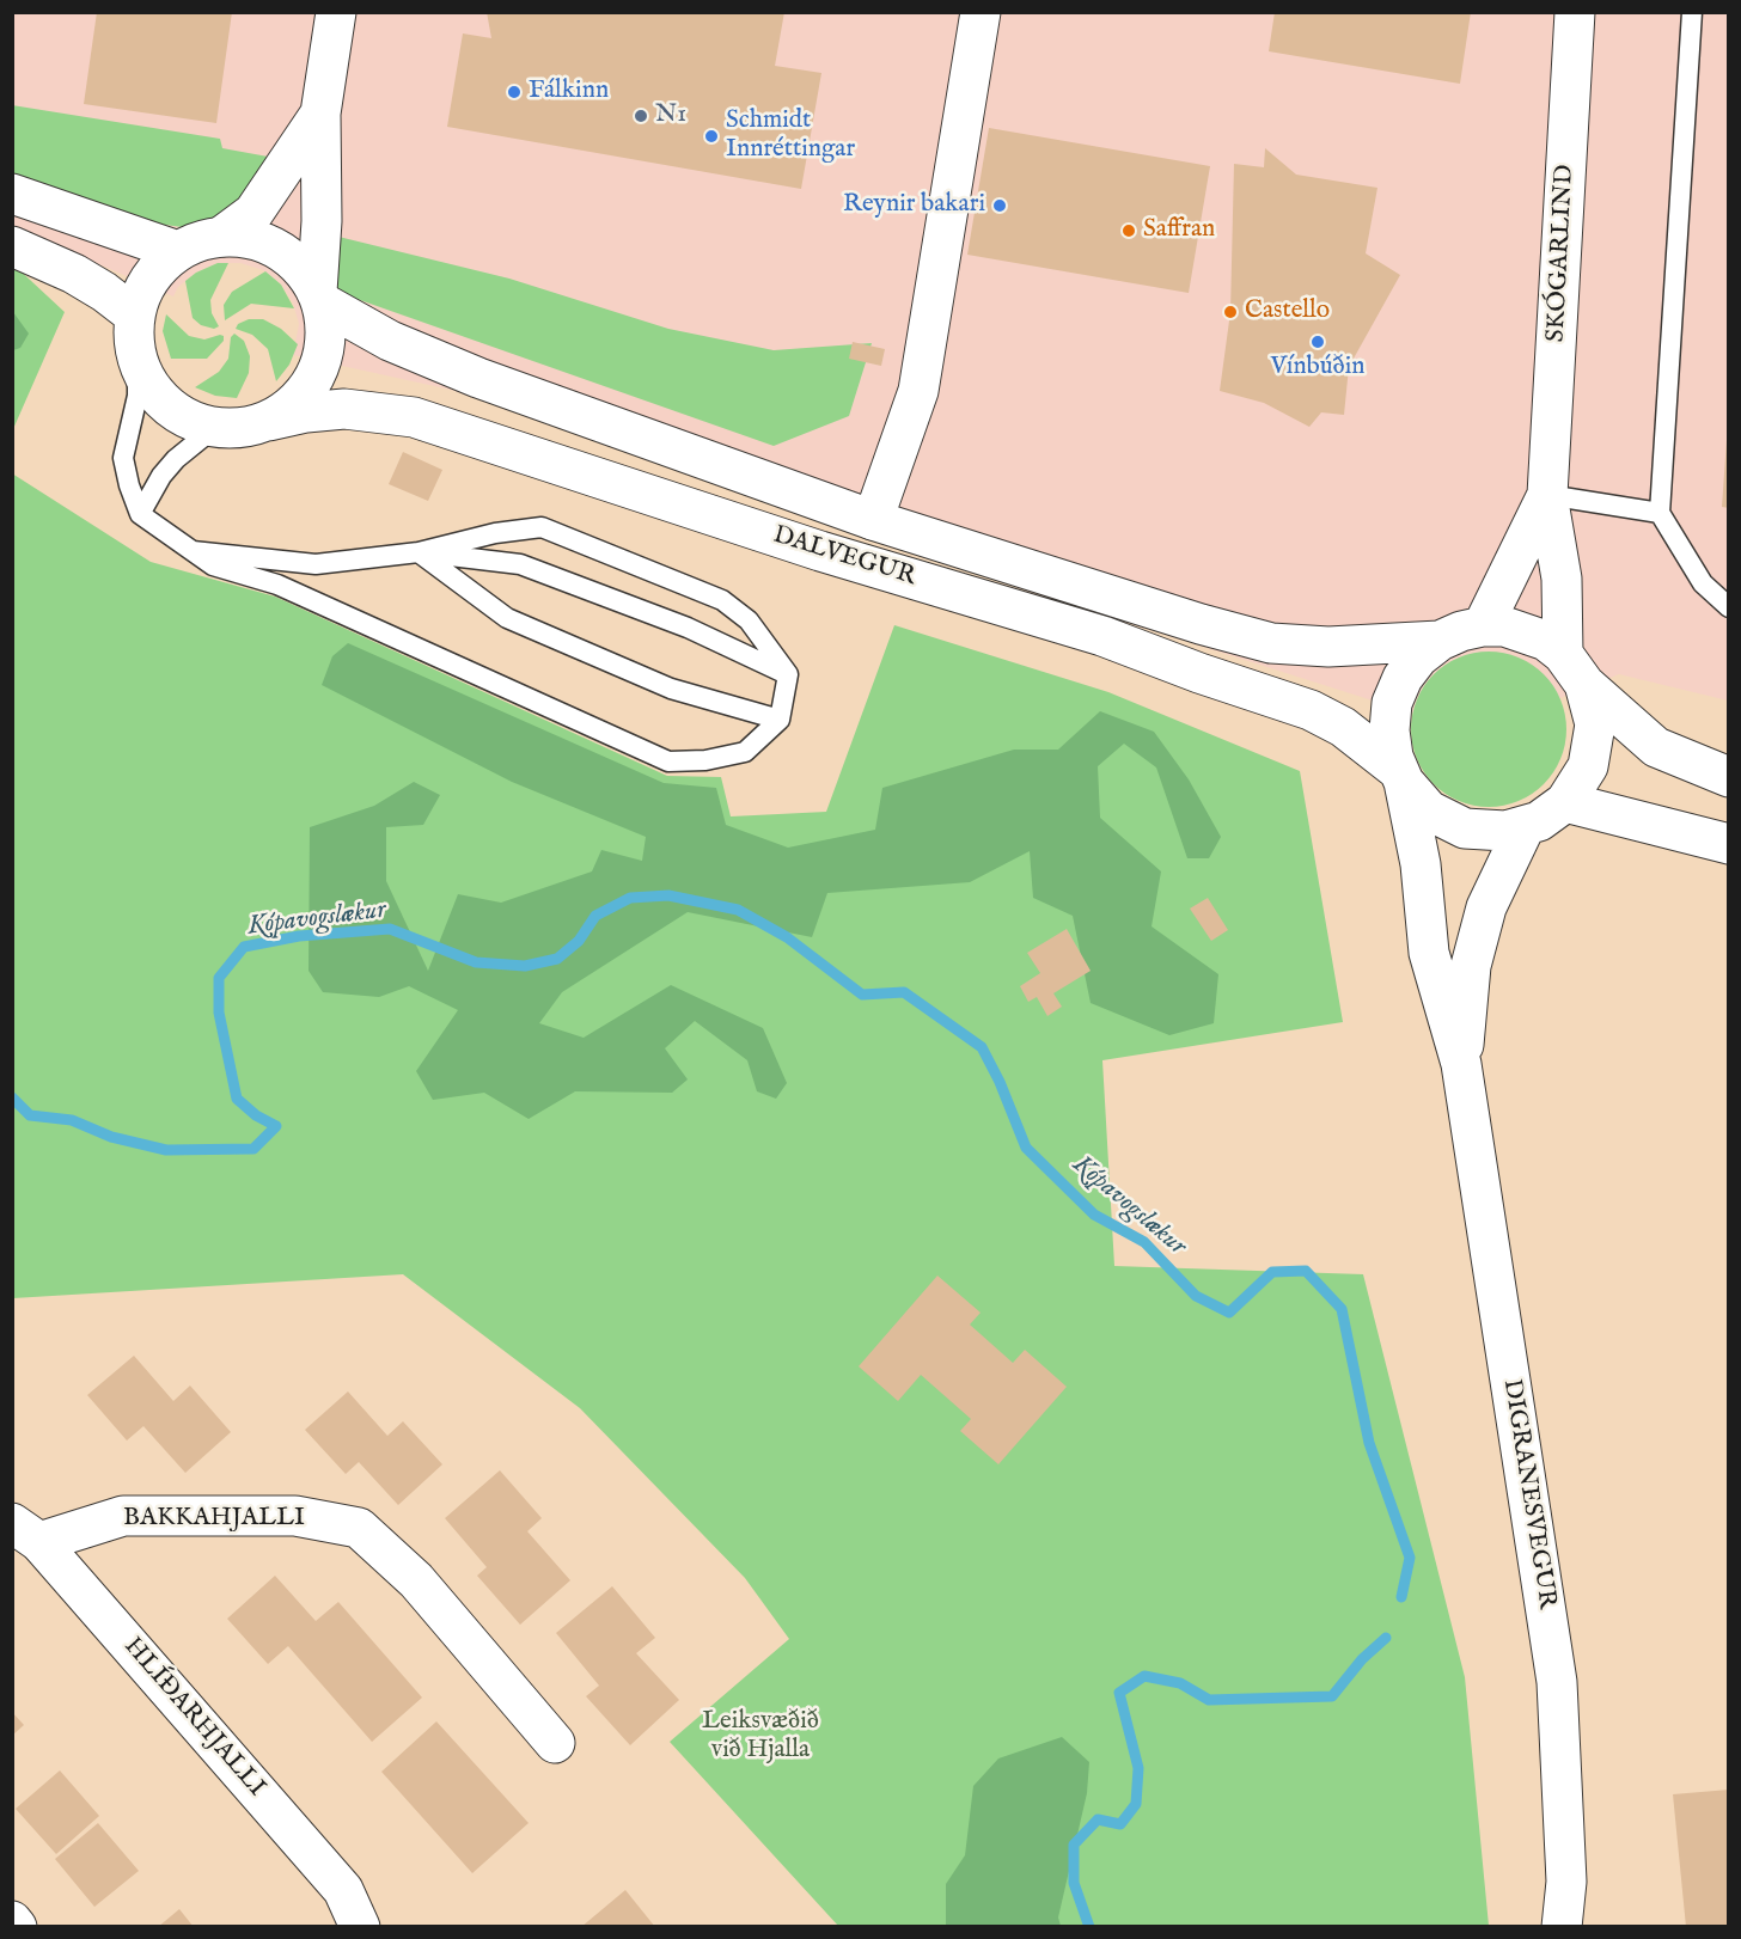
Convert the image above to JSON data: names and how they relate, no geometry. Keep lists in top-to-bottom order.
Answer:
{
  "streets": {
    "street": [
      "SKÓGARLIND",
      "DALVEGUR",
      "DIGRANESVEGUR",
      "BAKKAHJALLI",
      "HLÍÐARHJALLI"
    ]
  },
  "crossings": [
    ["SKÓGARLIND", "DALVEGUR"],
    ["SKÓGARLIND", "DIGRANESVEGUR"],
    ["DALVEGUR", "DIGRANESVEGUR"],
    ["BAKKAHJALLI", "HLÍÐARHJALLI"]
  ],
  "water": ["Kópavogslækur"],
  "parks": ["Leiksvæðið við Hjalla"],
  "places": [
    "Fálkinn",
    "N1",
    "Schmidt Innréttingar",
    "Reynir bakari",
    "Saffran",
    "Castello",
    "Vínbúðin"
  ]
}
